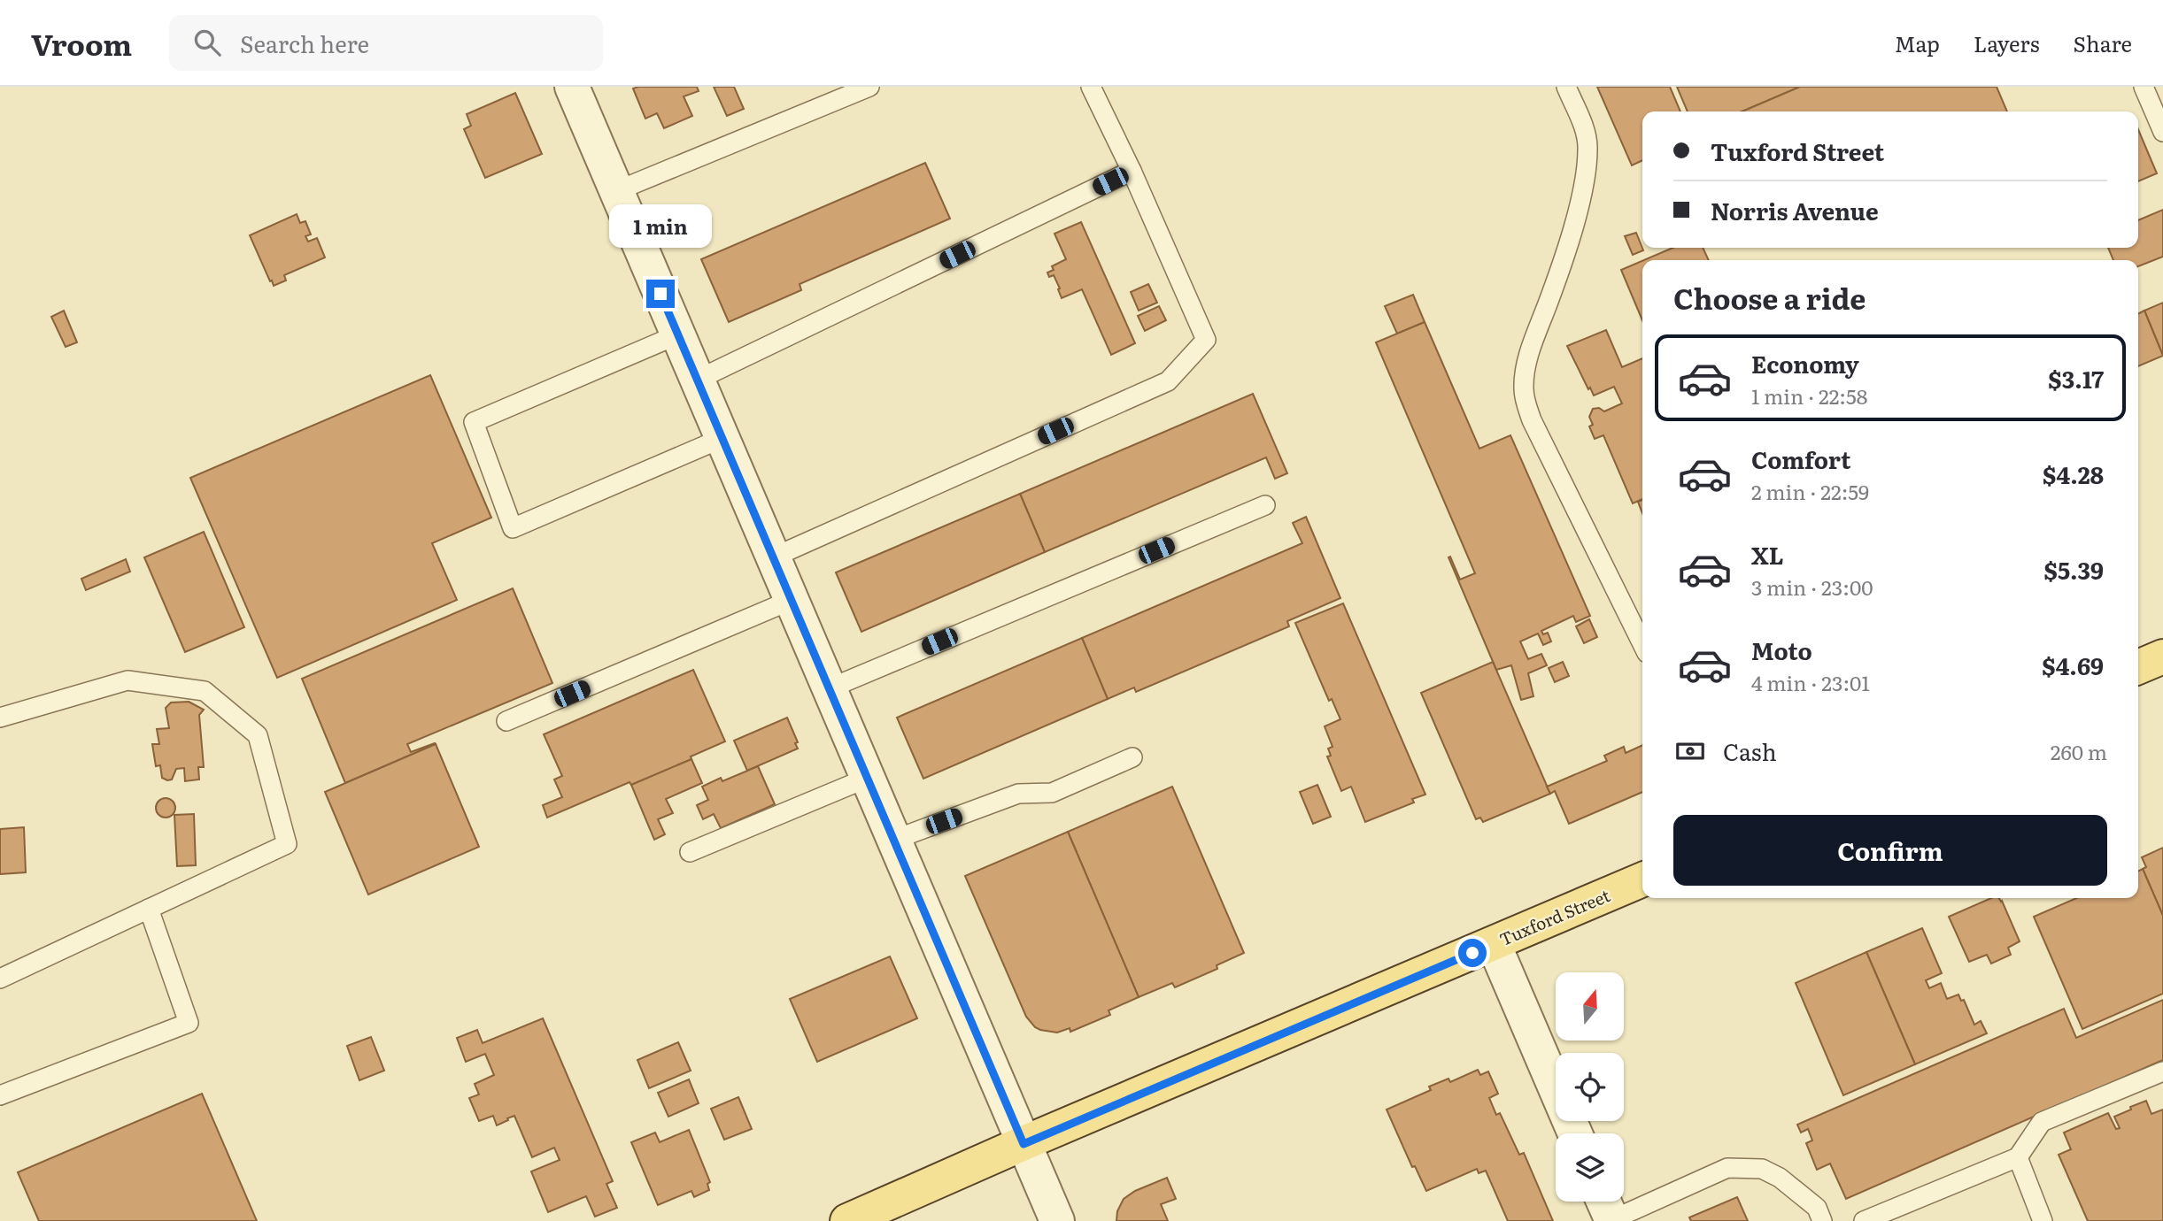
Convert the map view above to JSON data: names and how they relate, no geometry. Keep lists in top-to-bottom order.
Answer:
{
  "streets": {
    "main road": ["Tuxford Street"]
  },
  "north": "top",
  "page": {
    "header": "Vroom",
    "search": "Search here",
    "nav": ["Map", "Layers", "Share"],
    "banner": ["Tuxford Street", "Norris Avenue"],
    "bubble": "1 min",
    "heading": "Choose a ride",
    "list": [
      {
        "name": "Economy",
        "note": "1 min · 22:58",
        "value": "$3.17"
      },
      {
        "name": "Comfort",
        "note": "2 min · 22:59",
        "value": "$4.28"
      },
      {
        "name": "XL",
        "note": "3 min · 23:00",
        "value": "$5.39"
      },
      {
        "name": "Moto",
        "note": "4 min · 23:01",
        "value": "$4.69"
      }
    ],
    "pay": ["Cash", "260 m"],
    "buttons": "Confirm"
  }
}
